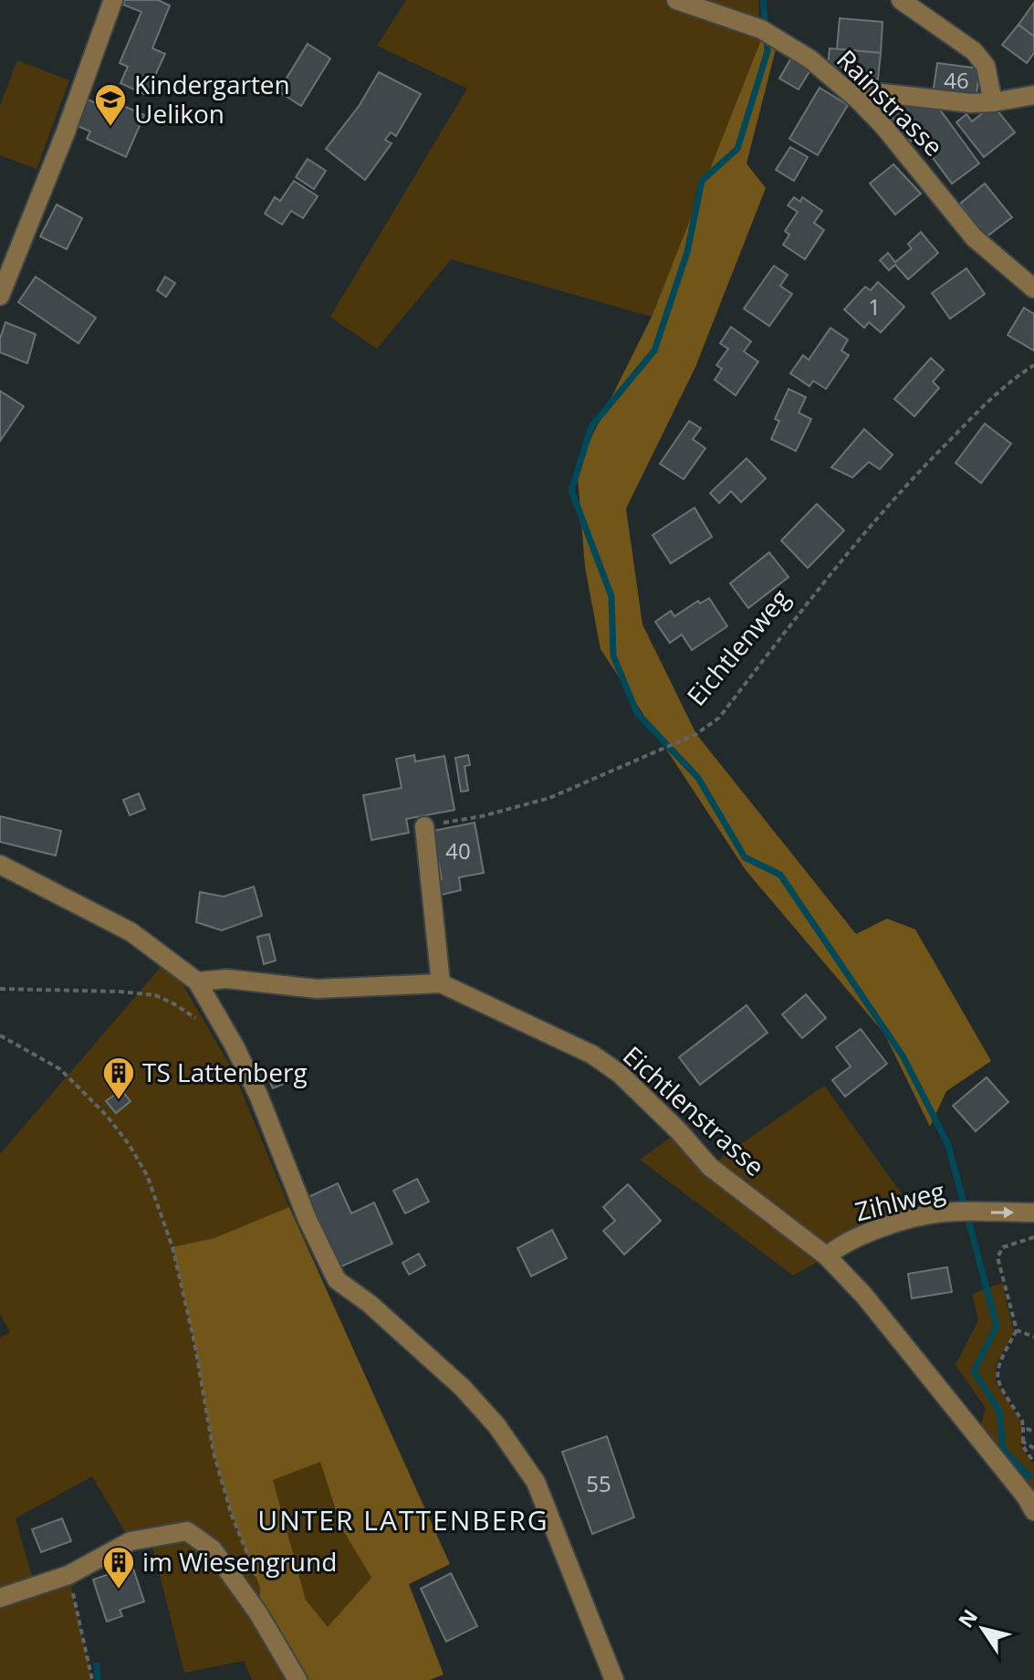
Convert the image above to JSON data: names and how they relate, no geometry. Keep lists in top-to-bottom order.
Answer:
{
  "streets": {
    "street": ["Rainstrasse", "Eichtlenstrasse", "Zihlweg"],
    "path": ["Eichtlenweg"]
  },
  "crossings": [
    ["Eichtlenstrasse", "Zihlweg"]
  ],
  "one_way": ["Zihlweg"],
  "districts": ["UNTER LATTENBERG"],
  "places": {
    "school or university": ["Kindergarten Uelikon"],
    "building": ["TS Lattenberg", "im Wiesengrund"]
  },
  "house_numbers": [
    "46",
    "1",
    "40",
    "55"
  ],
  "north": "top left"
}
